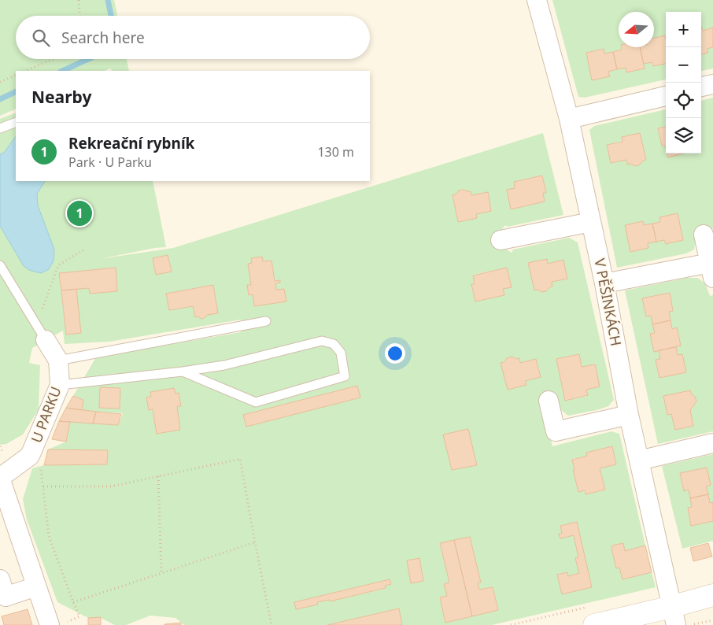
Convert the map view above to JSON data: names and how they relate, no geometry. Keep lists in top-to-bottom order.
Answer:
{
  "streets": {
    "street": ["V PĚŠINKÁCH", "U PARKU"]
  },
  "north": "left",
  "page": {
    "map_buttons": ["+", "−"],
    "search": "Search here",
    "heading": "Nearby",
    "list": [
      {
        "mark": "1",
        "name": "Rekreační rybník",
        "note": "Park · U Parku",
        "value": "130 m"
      }
    ],
    "pins": "1"
  }
}
